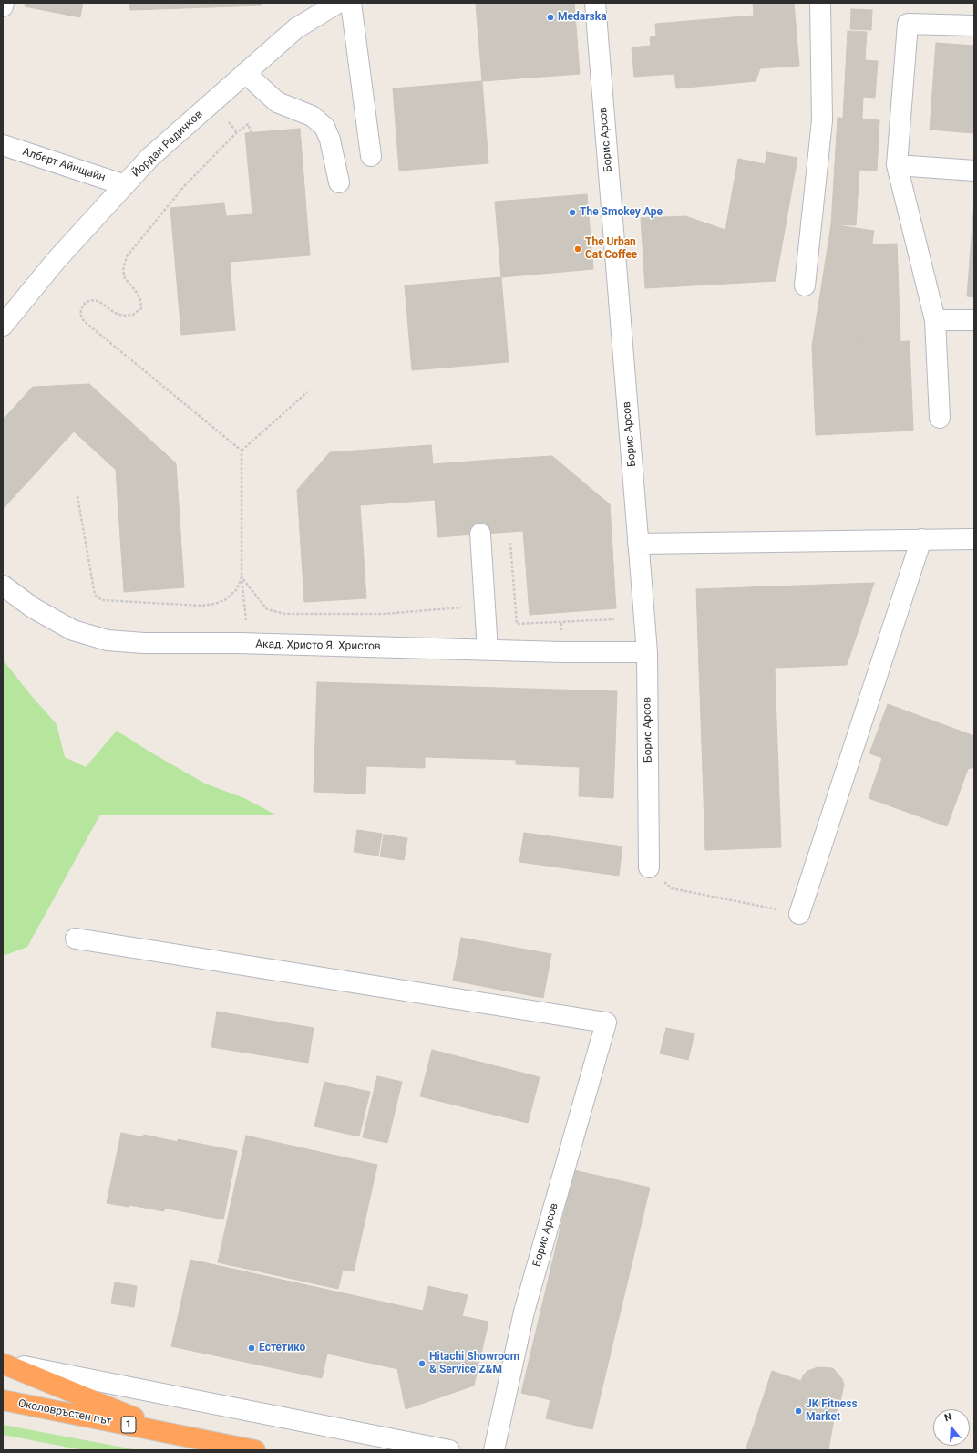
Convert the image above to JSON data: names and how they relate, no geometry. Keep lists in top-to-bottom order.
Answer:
{
  "streets": {
    "highway": ["Околовръстен път", "1"],
    "street": [
      "Борис Арсов",
      "Йордан Радичков",
      "Алберт Айнщайн",
      "Акад. Христо Я. Христов"
    ]
  },
  "crossings": [
    ["Борис Арсов", "Акад. Христо Я. Христов"],
    ["Йордан Радичков", "Алберт Айнщайн"]
  ],
  "places": [
    "Medarska",
    "The Smokey Ape",
    "The Urban Cat Coffee",
    "Естетико",
    "Hitachi Showroom & Service Z&M",
    "JK Fitness Market"
  ],
  "north": "top"
}
